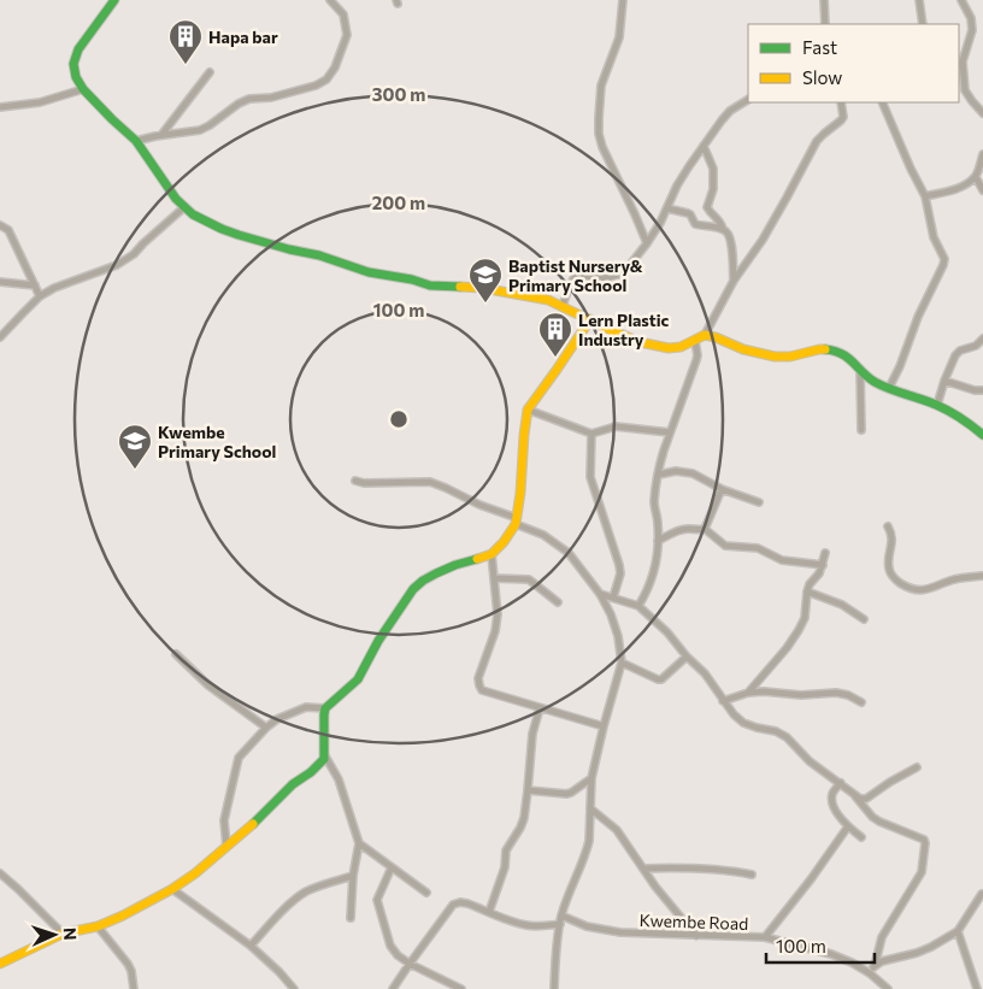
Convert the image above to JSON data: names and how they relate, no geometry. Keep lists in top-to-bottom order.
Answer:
{
  "streets": {
    "street": ["Kwembe Road"]
  },
  "places": {
    "building": ["Hapa bar", "Lern Plastic Industry"],
    "school or university": ["Baptist Nursery& Primary School", "Kwembe Primary School"]
  },
  "legend": ["Fast", "Slow"],
  "scale_bar": "100 m",
  "north": "right",
  "rings": ["300 m", "200 m", "100 m"]
}
